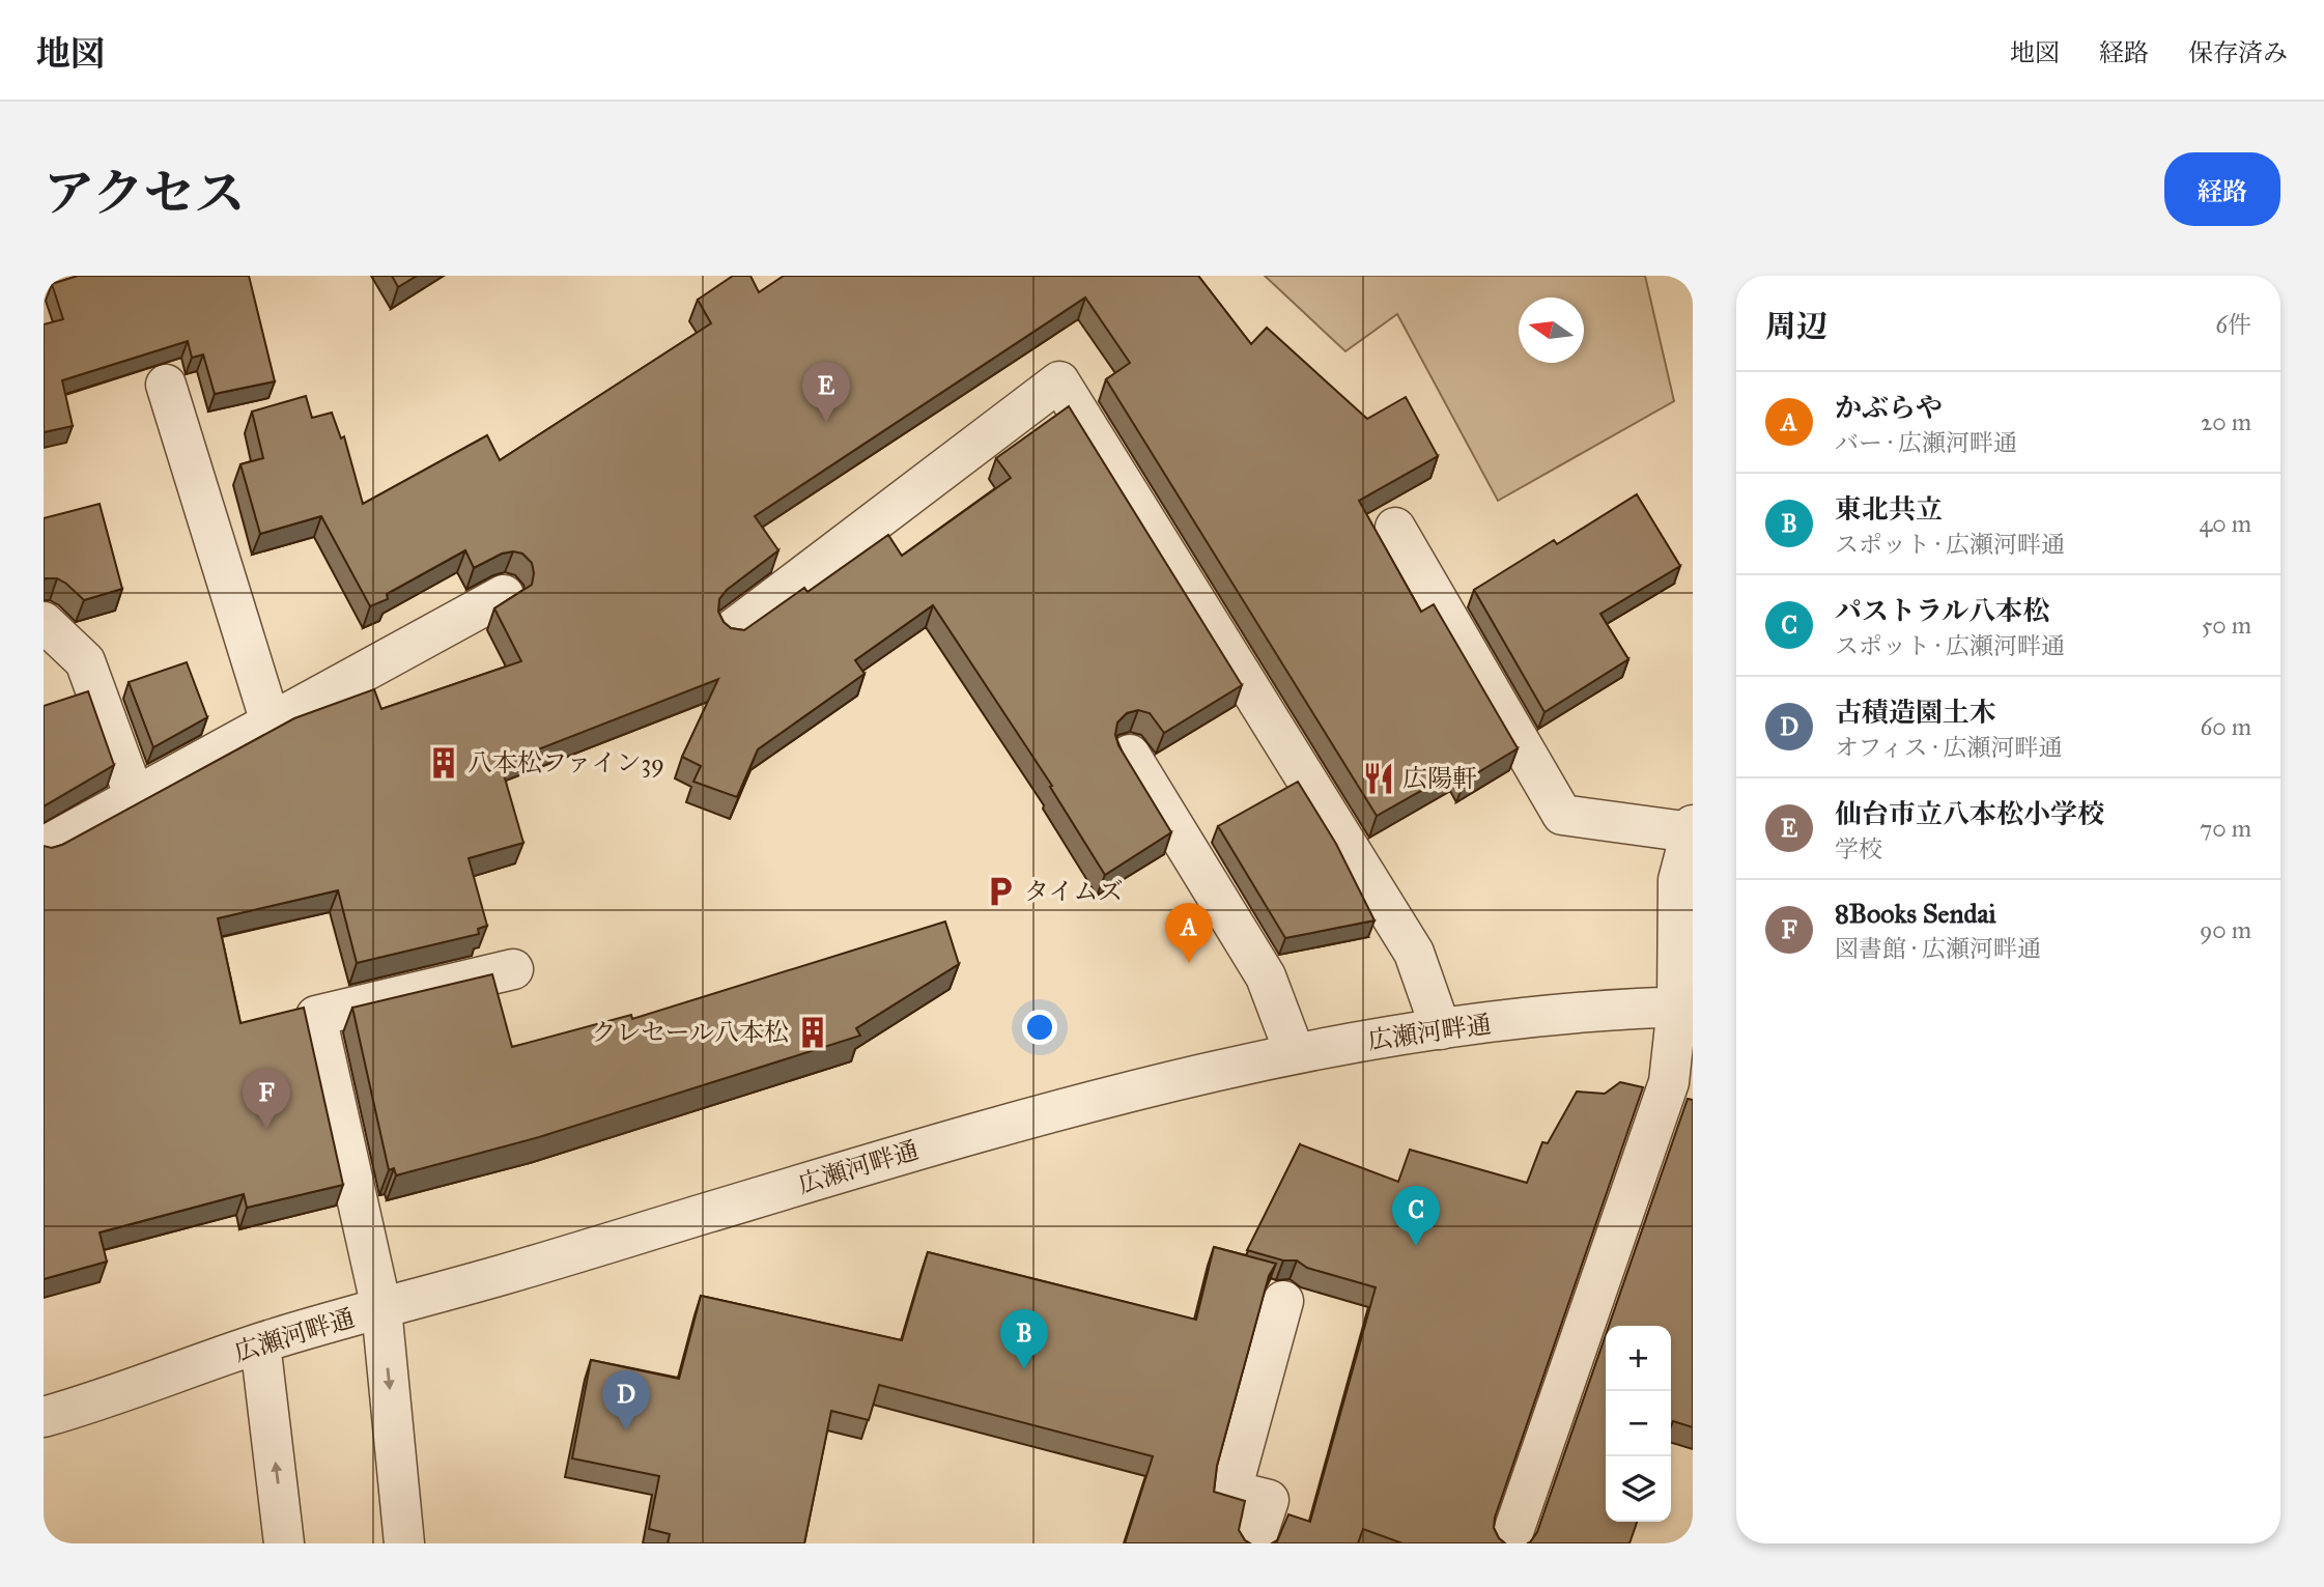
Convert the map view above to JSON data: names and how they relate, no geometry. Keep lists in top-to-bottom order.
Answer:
{
  "streets": {
    "street": ["広瀬河畔通"]
  },
  "places": {
    "building": ["八本松ファイン39", "クレセール八本松"],
    "restaurant": ["広陽軒"],
    "parking": ["タイムズ"]
  },
  "north": "left",
  "page": {
    "header": "地図",
    "nav": ["地図", "経路", "保存済み"],
    "title": "アクセス",
    "buttons": "経路",
    "heading": ["周辺", "6件"],
    "pins": [
      "E",
      "A",
      "F",
      "C",
      "B",
      "D"
    ],
    "list": [
      {
        "mark": "A",
        "name": "かぶらや",
        "note": "バー · 広瀬河畔通",
        "value": "20 m"
      },
      {
        "mark": "B",
        "name": "東北共立",
        "note": "スポット · 広瀬河畔通",
        "value": "40 m"
      },
      {
        "mark": "C",
        "name": "パストラル八本松",
        "note": "スポット · 広瀬河畔通",
        "value": "50 m"
      },
      {
        "mark": "D",
        "name": "古積造園土木",
        "note": "オフィス · 広瀬河畔通",
        "value": "60 m"
      },
      {
        "mark": "E",
        "name": "仙台市立八本松小学校",
        "note": "学校",
        "value": "70 m"
      },
      {
        "mark": "F",
        "name": "8Books Sendai",
        "note": "図書館 · 広瀬河畔通",
        "value": "90 m"
      }
    ],
    "map_buttons": ["+", "−"]
  }
}
